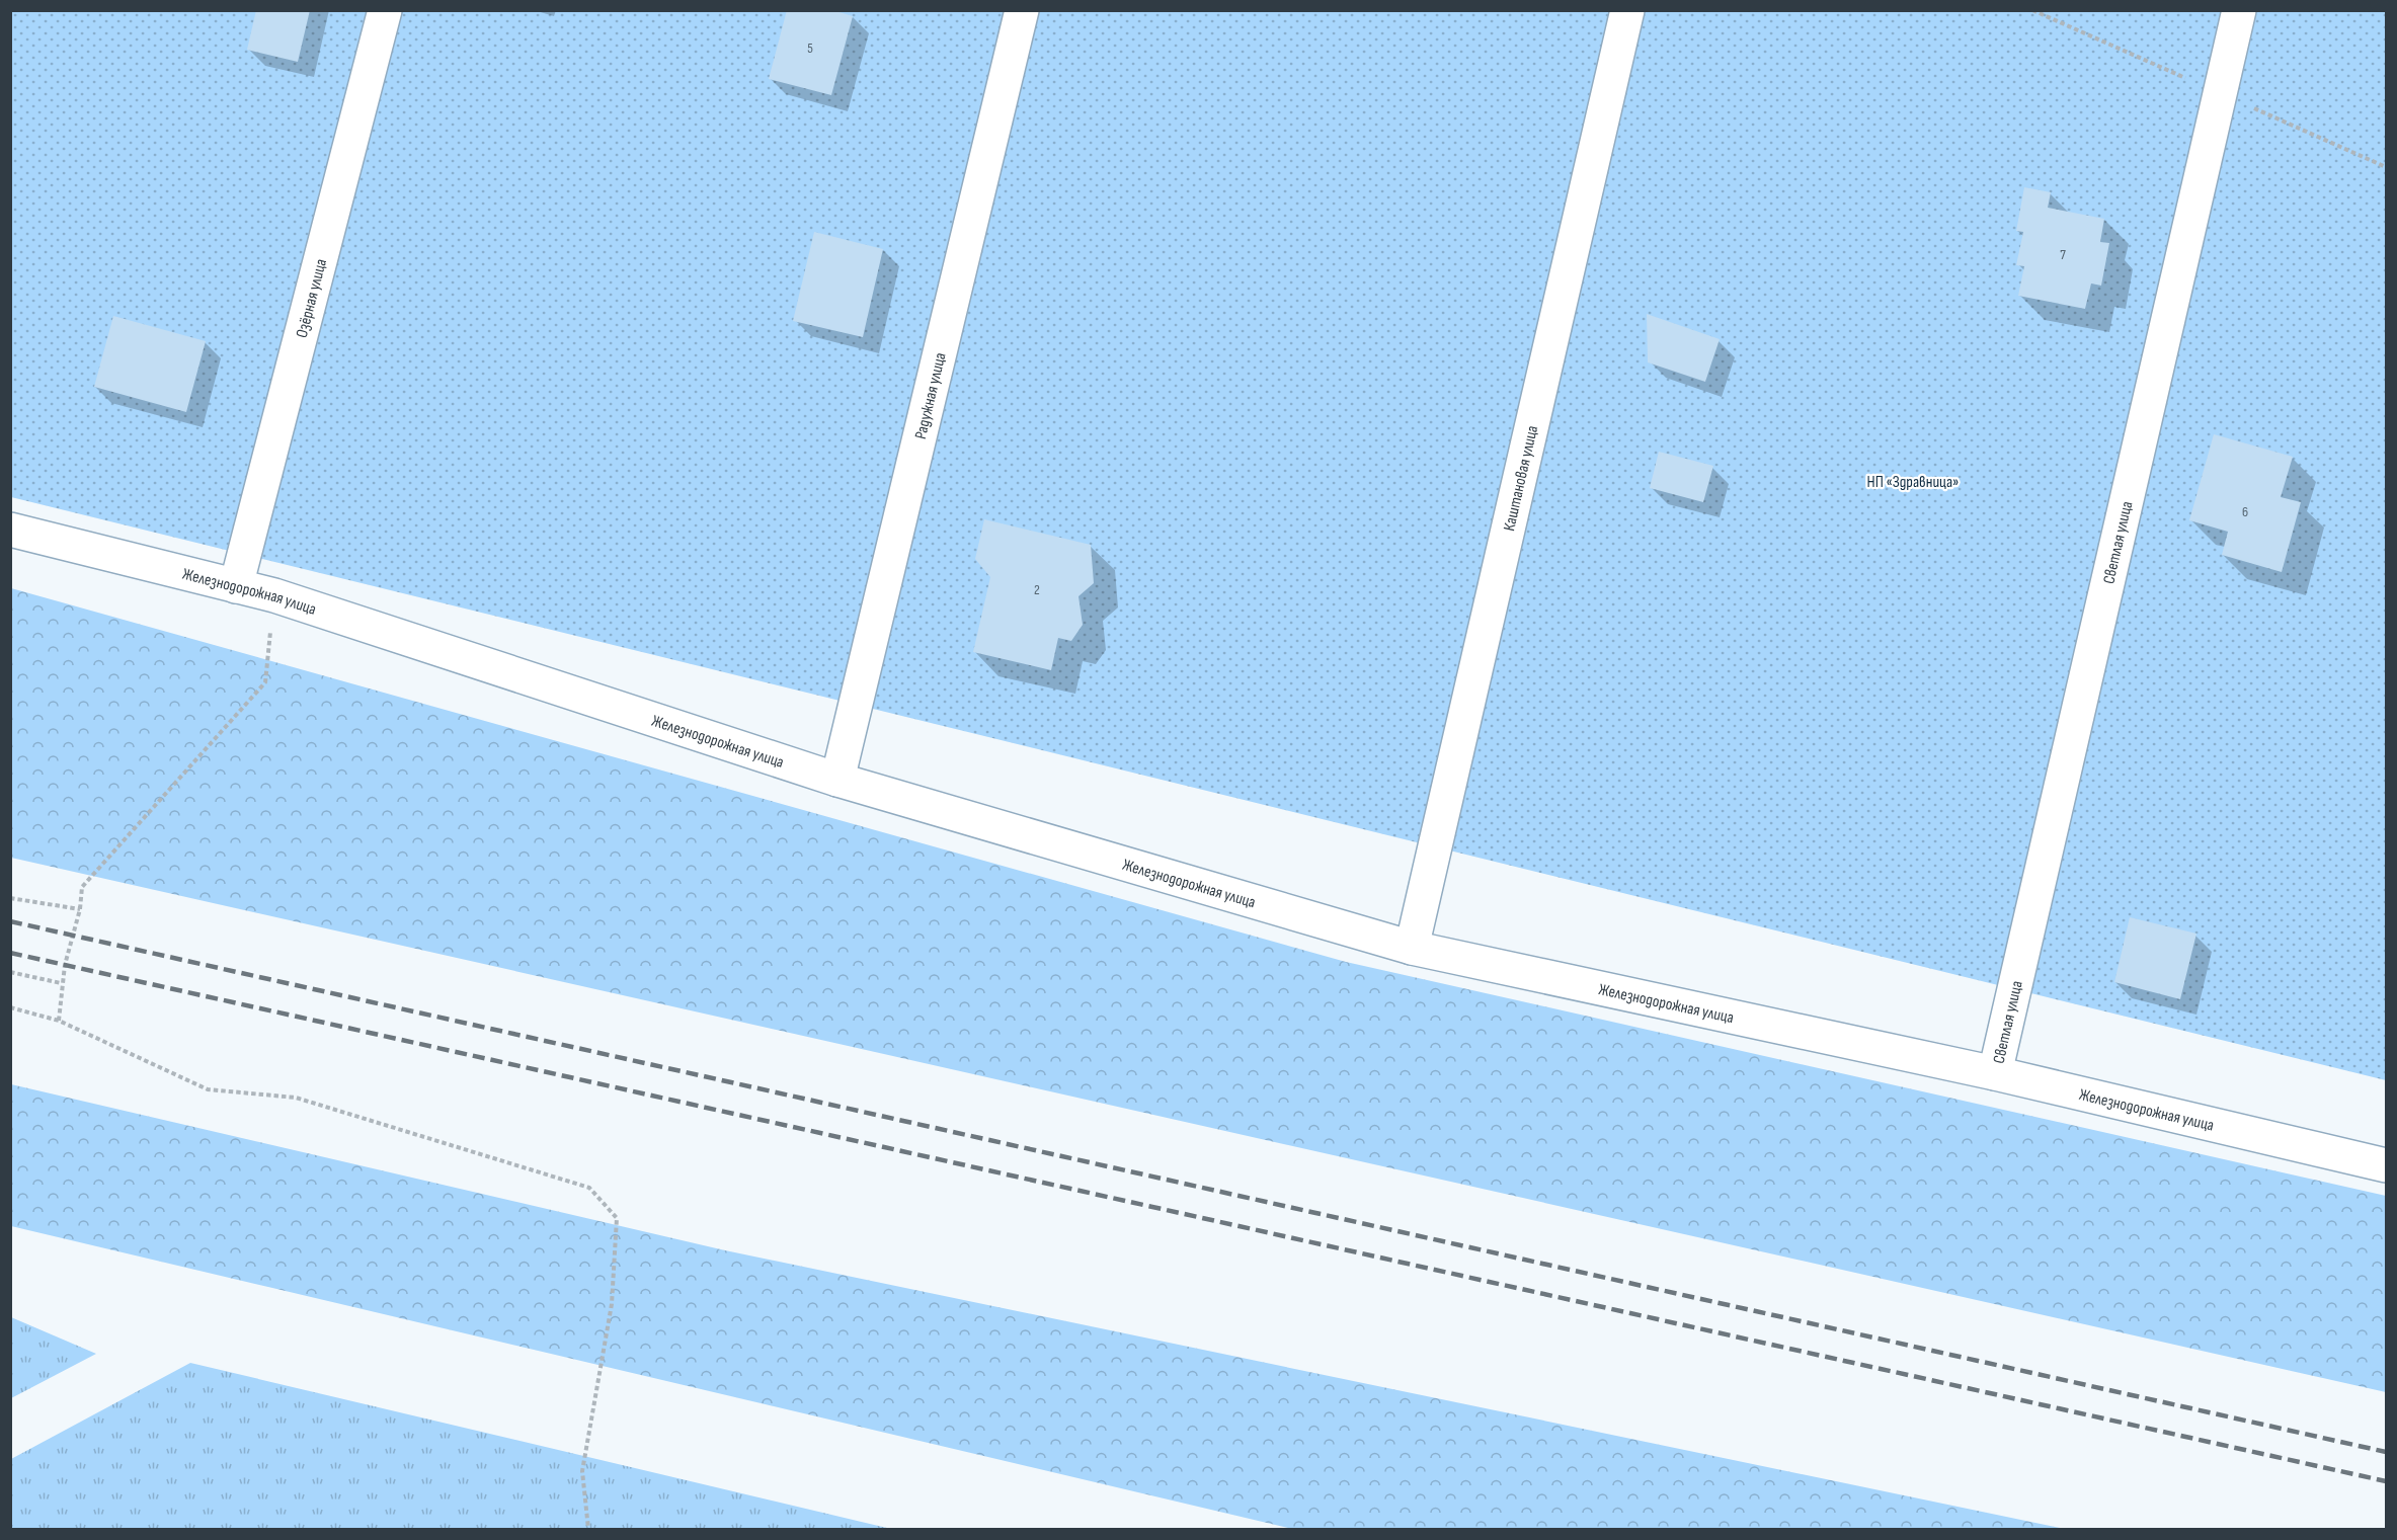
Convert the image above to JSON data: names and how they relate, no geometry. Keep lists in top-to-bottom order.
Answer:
{
  "streets": {
    "street": [
      "Озёрная улица",
      "Радужная улица",
      "Каштановая улица",
      "Светлая улица",
      "Железнодорожная улица"
    ]
  },
  "crossings": [
    ["Озёрная улица", "Железнодорожная улица"],
    ["Радужная улица", "Железнодорожная улица"],
    ["Каштановая улица", "Железнодорожная улица"],
    ["Светлая улица", "Железнодорожная улица"]
  ],
  "parks": ["НП «Здравница»"],
  "house_numbers": [
    "5",
    "7",
    "6",
    "2"
  ]
}
